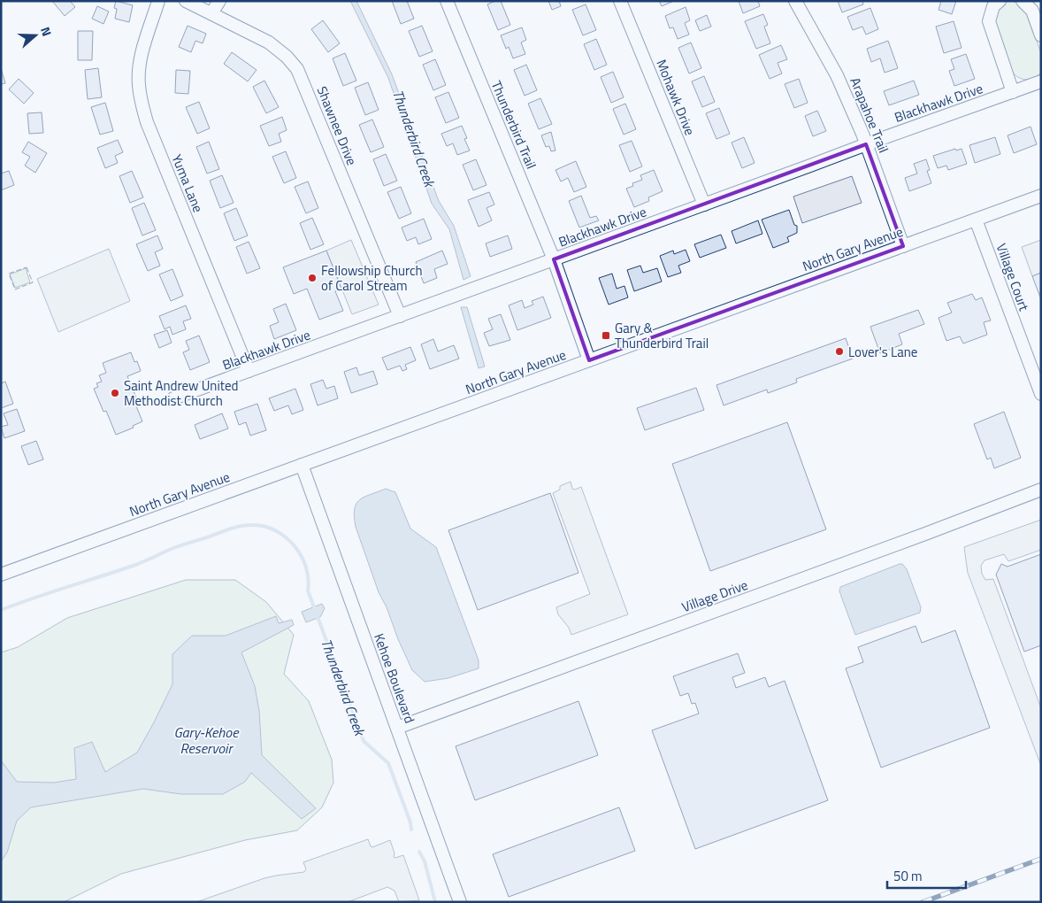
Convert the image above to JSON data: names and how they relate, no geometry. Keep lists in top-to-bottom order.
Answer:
{
  "streets": {
    "street": [
      "Mohawk Drive",
      "Blackhawk Drive",
      "Arapahoe Trail",
      "Thunderbird Trail",
      "Shawnee Drive",
      "Yuma Lane",
      "North Gary Avenue",
      "Village Court",
      "Village Drive",
      "Kehoe Boulevard"
    ]
  },
  "crossings": [
    ["Mohawk Drive", "Blackhawk Drive"],
    ["Blackhawk Drive", "Arapahoe Trail"],
    ["Blackhawk Drive", "Thunderbird Trail"],
    ["Blackhawk Drive", "Shawnee Drive"],
    ["Blackhawk Drive", "Yuma Lane"],
    ["Arapahoe Trail", "North Gary Avenue"],
    ["Thunderbird Trail", "North Gary Avenue"],
    ["North Gary Avenue", "Village Court"],
    ["North Gary Avenue", "Kehoe Boulevard"],
    ["Village Drive", "Kehoe Boulevard"]
  ],
  "water": ["Thunderbird Creek", "Gary-Kehoe Reservoir"],
  "places": {
    "other": ["Fellowship Church of Carol Stream", "Lover's Lane", "Saint Andrew United Methodist Church"],
    "transit": ["Gary & Thunderbird Trail"]
  },
  "scale_bar": "50 m",
  "north": "right"
}
